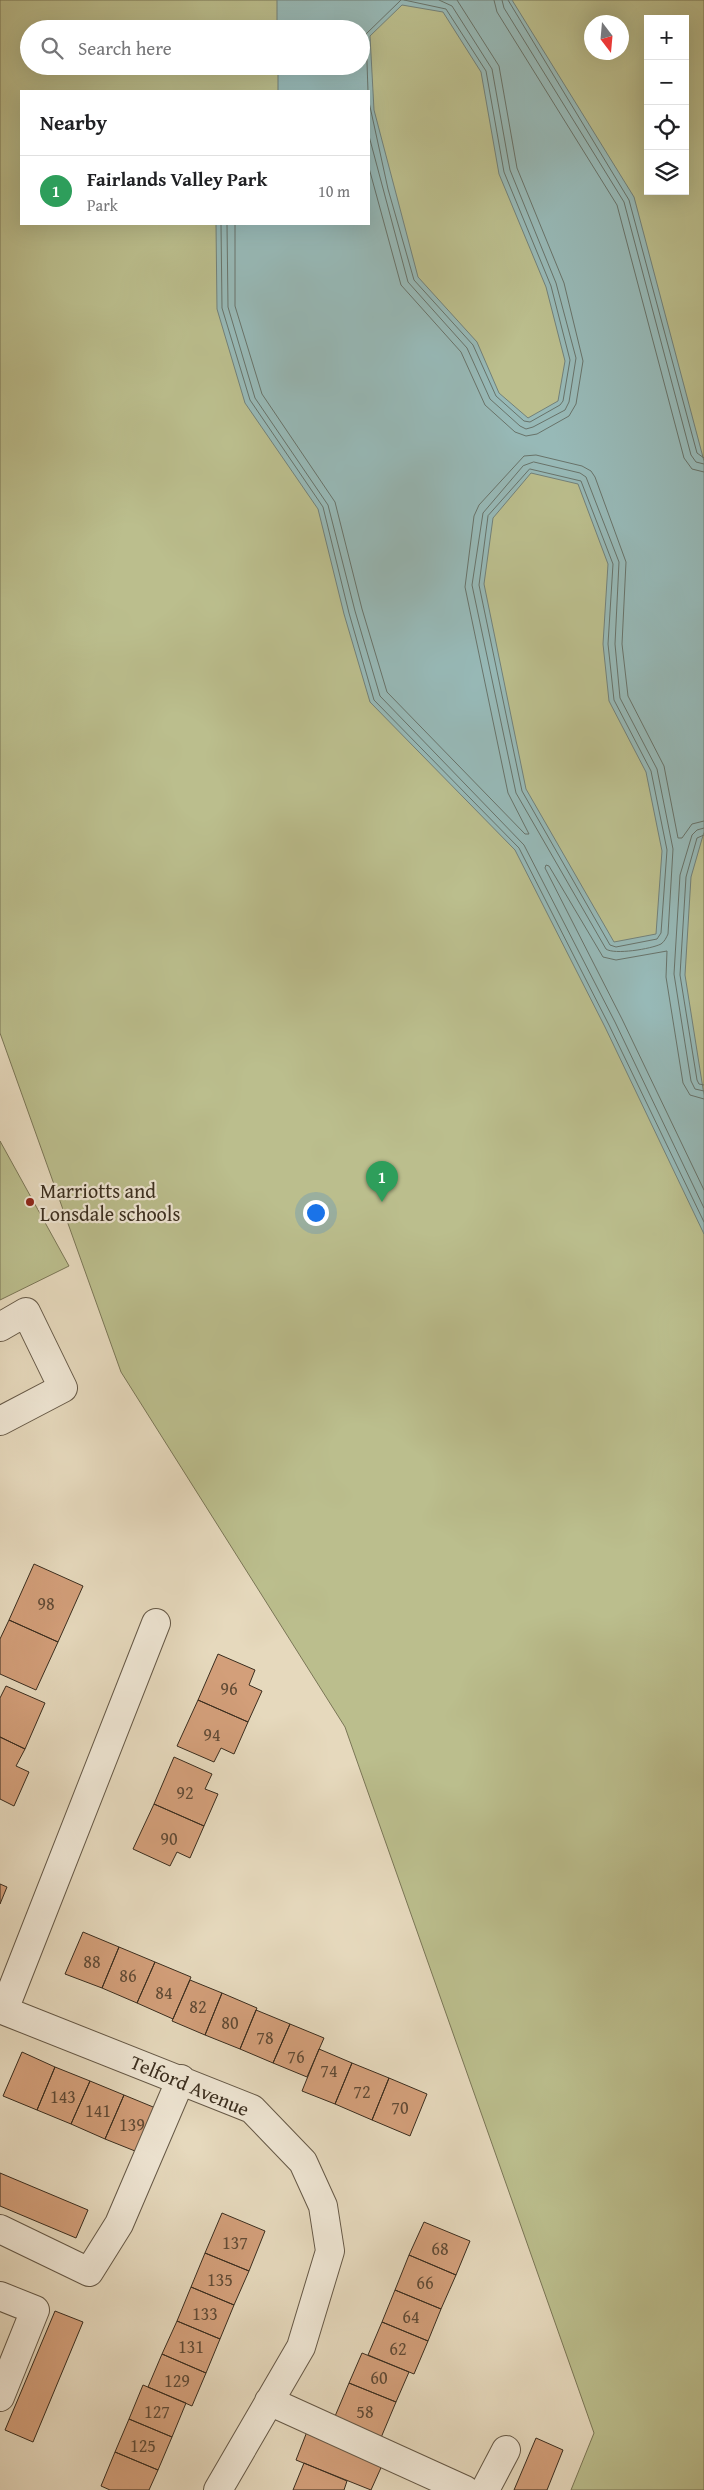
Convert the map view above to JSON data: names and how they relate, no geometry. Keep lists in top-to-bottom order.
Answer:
{
  "streets": {
    "street": ["Telford Avenue"]
  },
  "places": ["Marriotts and Lonsdale schools"],
  "house_numbers": [
    "98",
    "96",
    "94",
    "92",
    "90",
    "88",
    "86",
    "84",
    "82",
    "80",
    "78",
    "76",
    "74",
    "72",
    "143",
    "70",
    "141",
    "139",
    "137",
    "68",
    "135",
    "66",
    "133",
    "64",
    "131",
    "62",
    "60",
    "129",
    "127",
    "58",
    "125"
  ],
  "north": "bottom",
  "page": {
    "map_buttons": ["+", "−"],
    "search": "Search here",
    "heading": "Nearby",
    "list": [
      {
        "mark": "1",
        "name": "Fairlands Valley Park",
        "note": "Park",
        "value": "10 m"
      }
    ],
    "pins": "1"
  }
}
